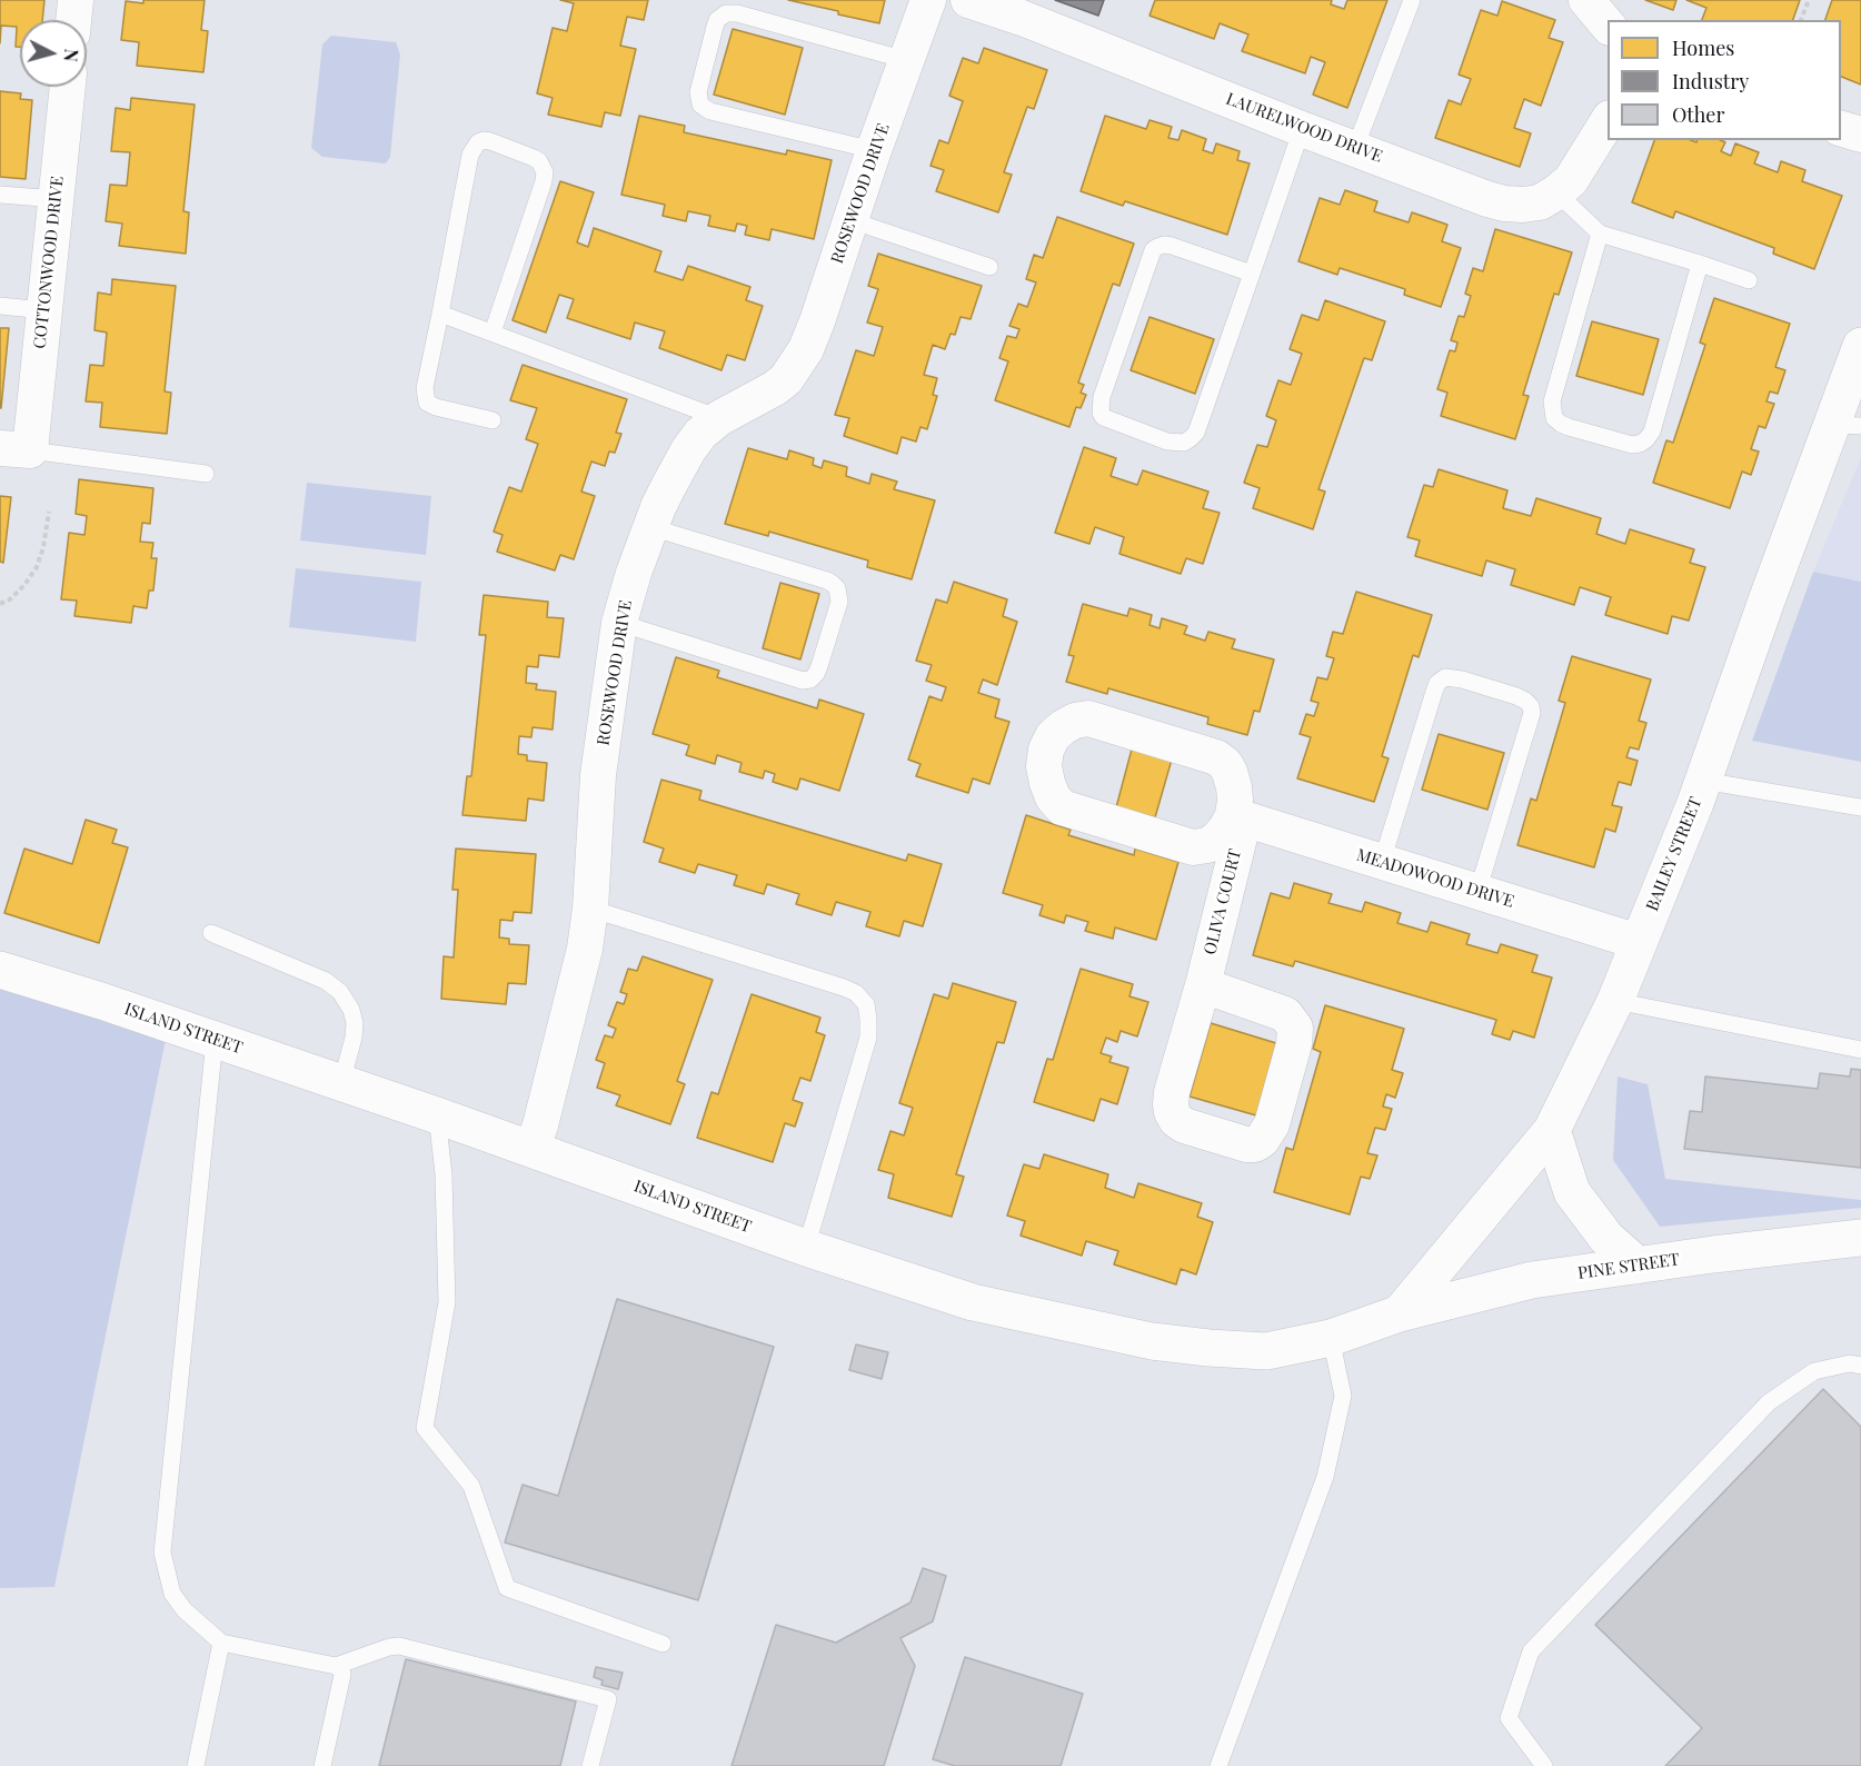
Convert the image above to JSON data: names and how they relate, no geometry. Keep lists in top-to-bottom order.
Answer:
{
  "streets": {
    "street": [
      "LAURELWOOD DRIVE",
      "ROSEWOOD DRIVE",
      "COTTONWOOD DRIVE",
      "BAILEY STREET",
      "MEADOWOOD DRIVE",
      "OLIVA COURT",
      "ISLAND STREET",
      "PINE STREET"
    ]
  },
  "crossings": [
    ["ROSEWOOD DRIVE", "ISLAND STREET"],
    ["BAILEY STREET", "MEADOWOOD DRIVE"],
    ["BAILEY STREET", "ISLAND STREET"],
    ["BAILEY STREET", "PINE STREET"],
    ["MEADOWOOD DRIVE", "OLIVA COURT"],
    ["ISLAND STREET", "PINE STREET"]
  ],
  "legend": ["Homes", "Industry", "Other"],
  "north": "right"
}
